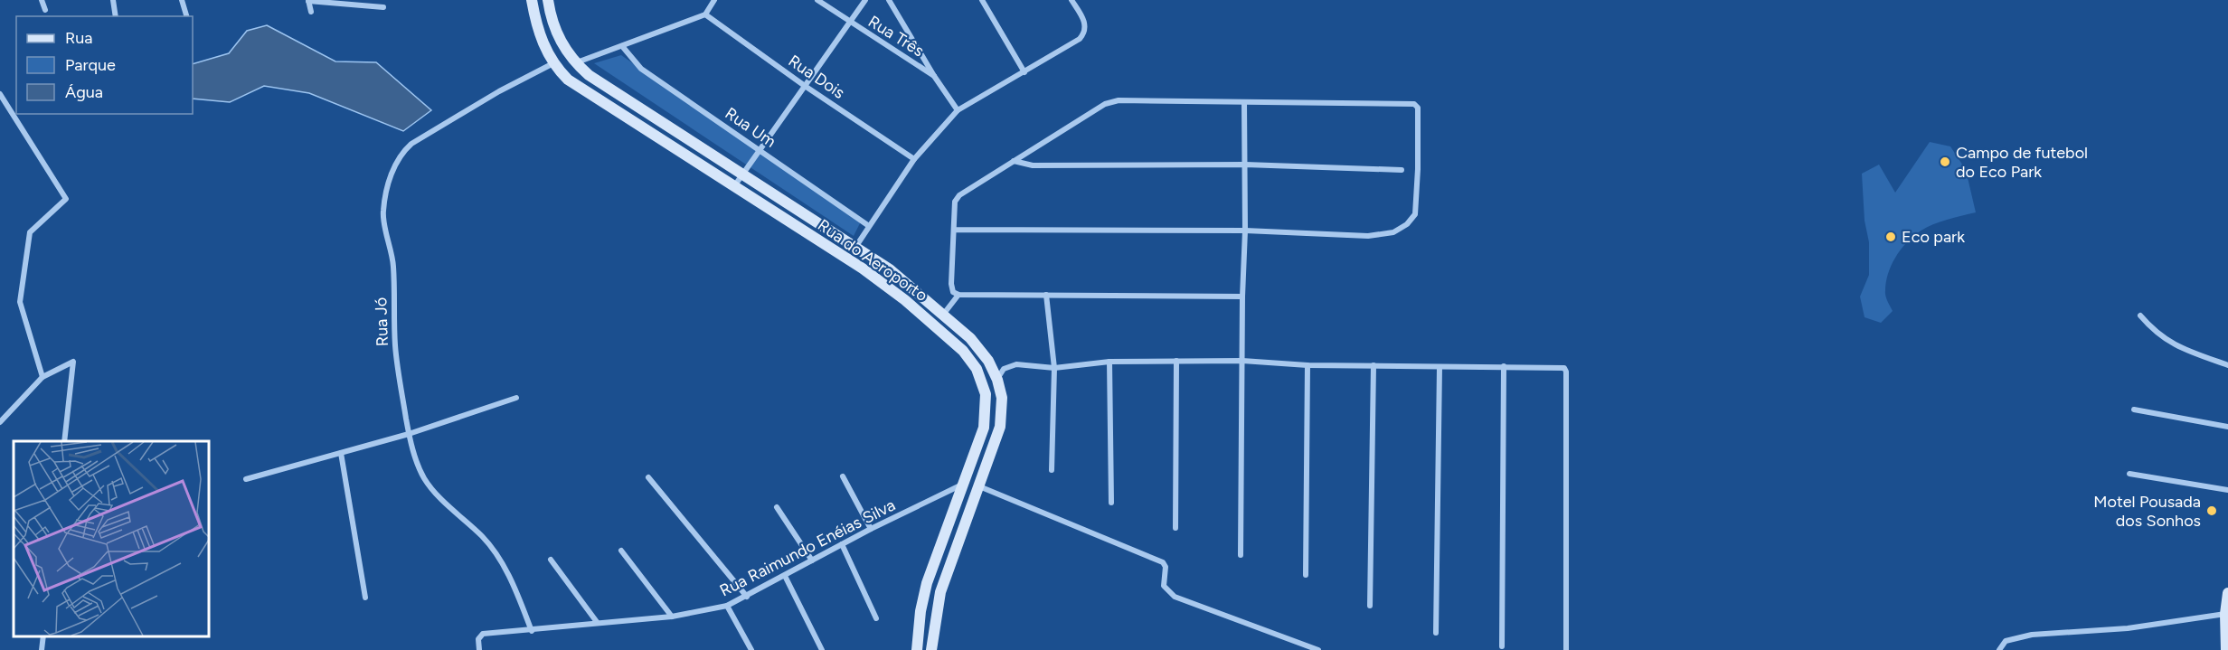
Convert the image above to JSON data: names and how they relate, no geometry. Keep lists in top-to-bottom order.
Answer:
{
  "streets": {
    "main road": ["Rua do Aeroporto"],
    "street": [
      "Rua Três",
      "Rua Dois",
      "Rua Um",
      "Rua Jó",
      "Rua Raimundo Enéias Silva"
    ]
  },
  "crossings": [
    ["Rua do Aeroporto", "Rua Jó"],
    ["Rua do Aeroporto", "Rua Raimundo Enéias Silva"],
    ["Rua Jó", "Rua Raimundo Enéias Silva"]
  ],
  "places": ["Campo de futebol do Eco Park", "Eco park", "Motel Pousada dos Sonhos"],
  "legend": ["Rua", "Parque", "Água"]
}
